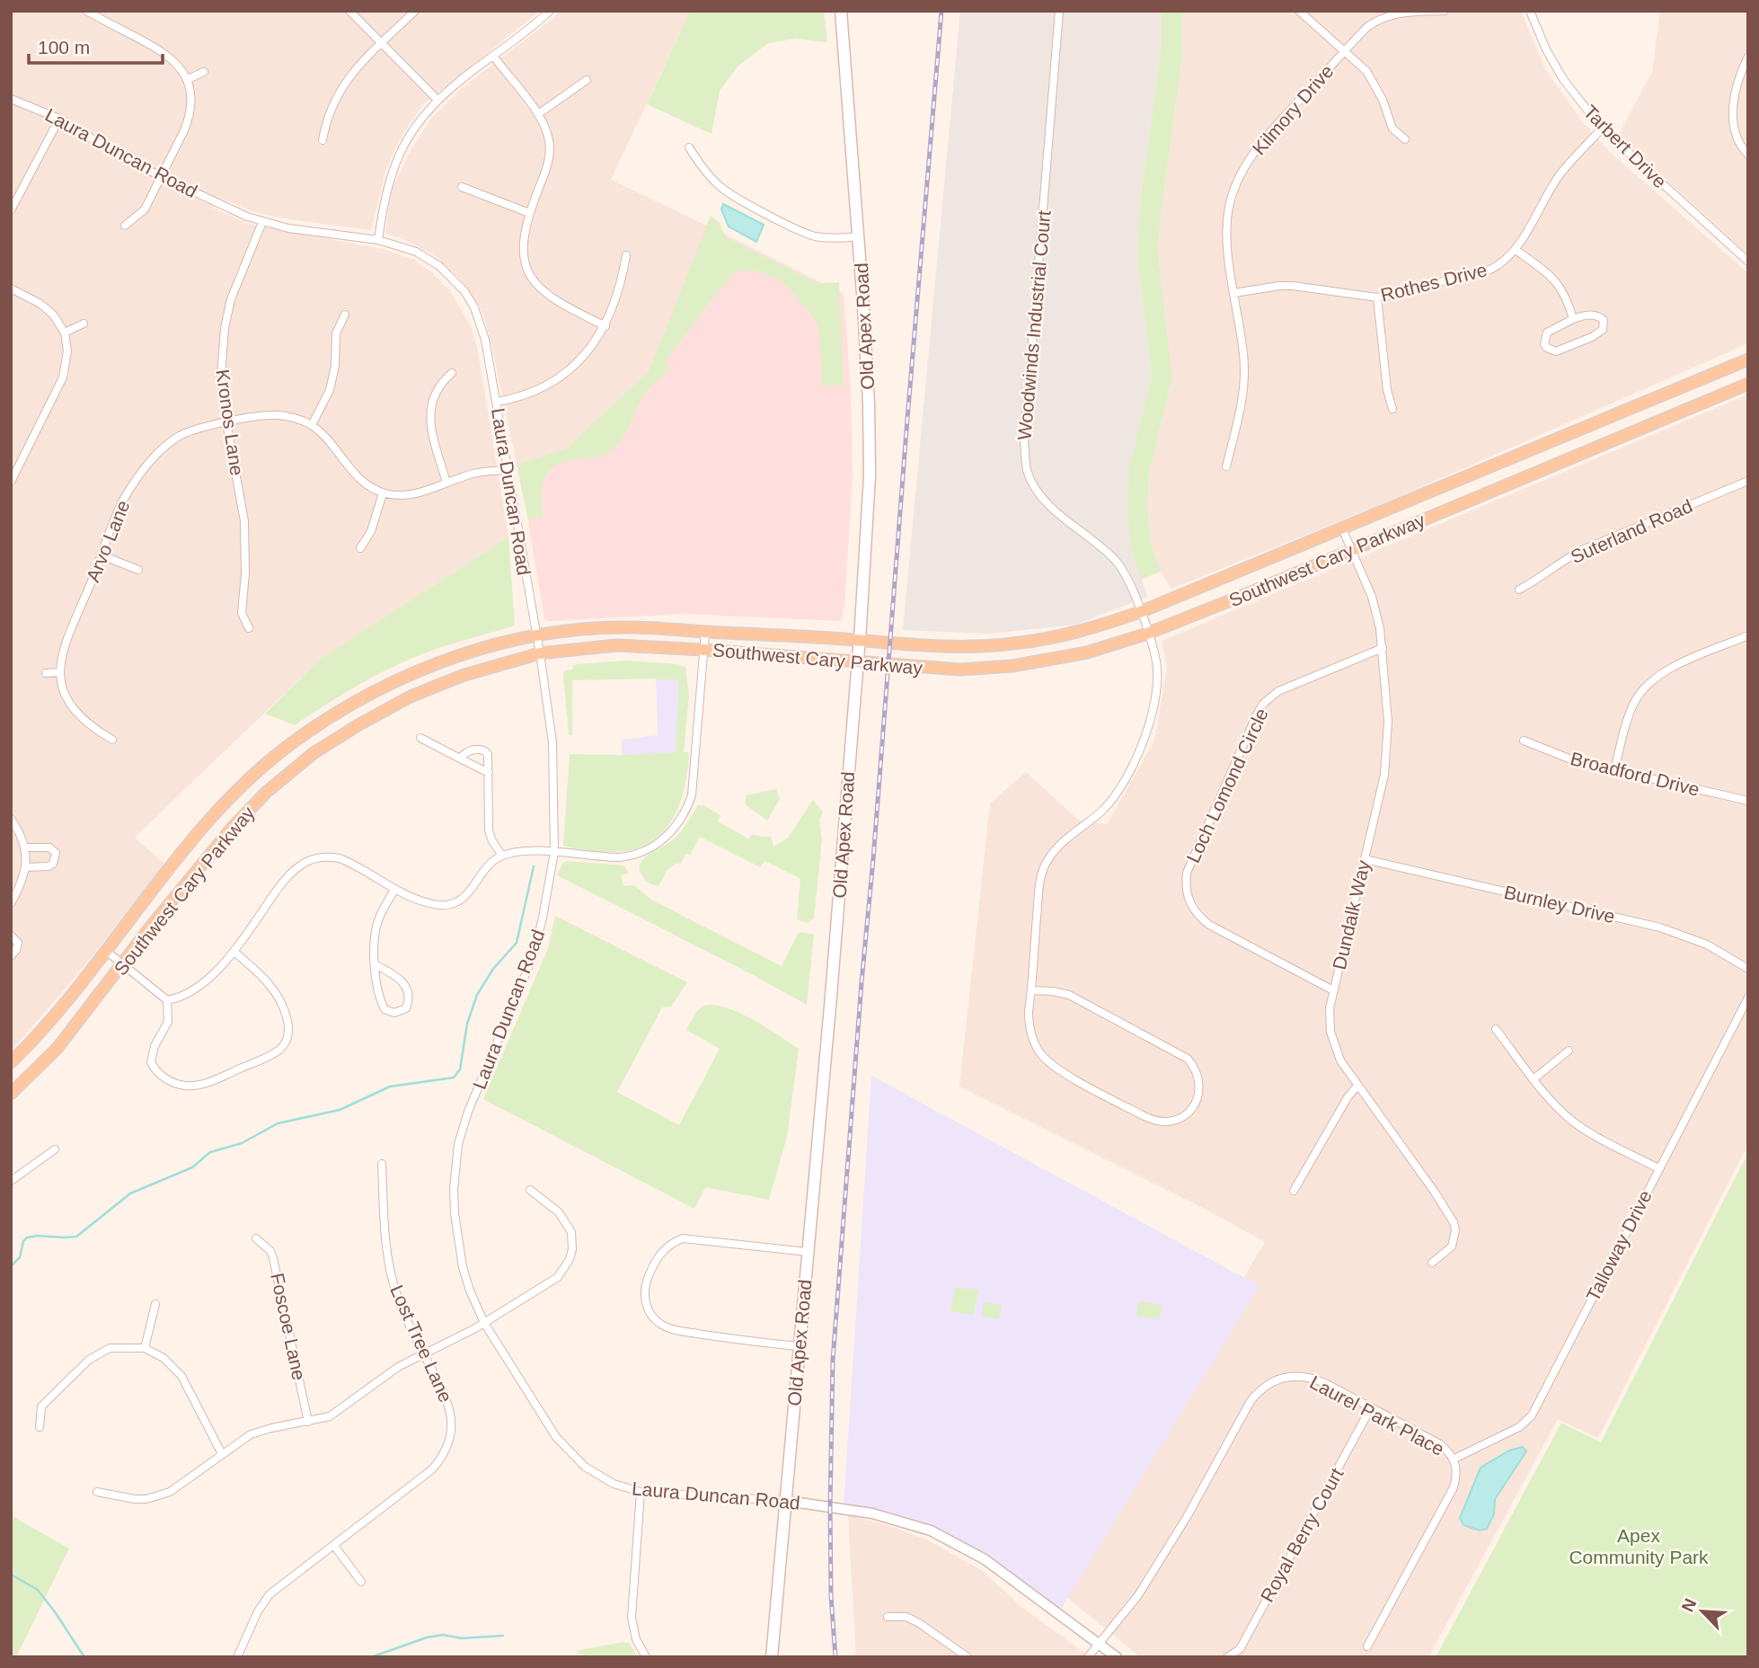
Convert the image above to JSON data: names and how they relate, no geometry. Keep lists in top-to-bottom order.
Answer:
{
  "streets": {
    "main road": ["Old Apex Road", "Southwest Cary Parkway"],
    "street": [
      "Kilmory Drive",
      "Tarbert Drive",
      "Laura Duncan Road",
      "Rothes Drive",
      "Woodwinds Industrial Court",
      "Kronos Lane",
      "Suterland Road",
      "Arvo Lane",
      "Broadford Drive",
      "Loch Lomond Circle",
      "Burnley Drive",
      "Dundalk Way",
      "Talloway Drive",
      "Foscoe Lane",
      "Lost Tree Lane",
      "Laurel Park Place",
      "Royal Berry Court"
    ]
  },
  "crossings": [
    ["Kilmory Drive", "Rothes Drive"],
    ["Tarbert Drive", "Rothes Drive"],
    ["Laura Duncan Road", "Old Apex Road"],
    ["Laura Duncan Road", "Kronos Lane"],
    ["Laura Duncan Road", "Southwest Cary Parkway"],
    ["Laura Duncan Road", "Laurel Park Place"],
    ["Woodwinds Industrial Court", "Southwest Cary Parkway"],
    ["Old Apex Road", "Southwest Cary Parkway"],
    ["Kronos Lane", "Arvo Lane"],
    ["Southwest Cary Parkway", "Dundalk Way"],
    ["Loch Lomond Circle", "Dundalk Way"],
    ["Burnley Drive", "Dundalk Way"],
    ["Talloway Drive", "Laurel Park Place"],
    ["Laurel Park Place", "Royal Berry Court"]
  ],
  "parks": ["Apex Community Park"],
  "scale_bar": "100 m",
  "north": "top left"
}
